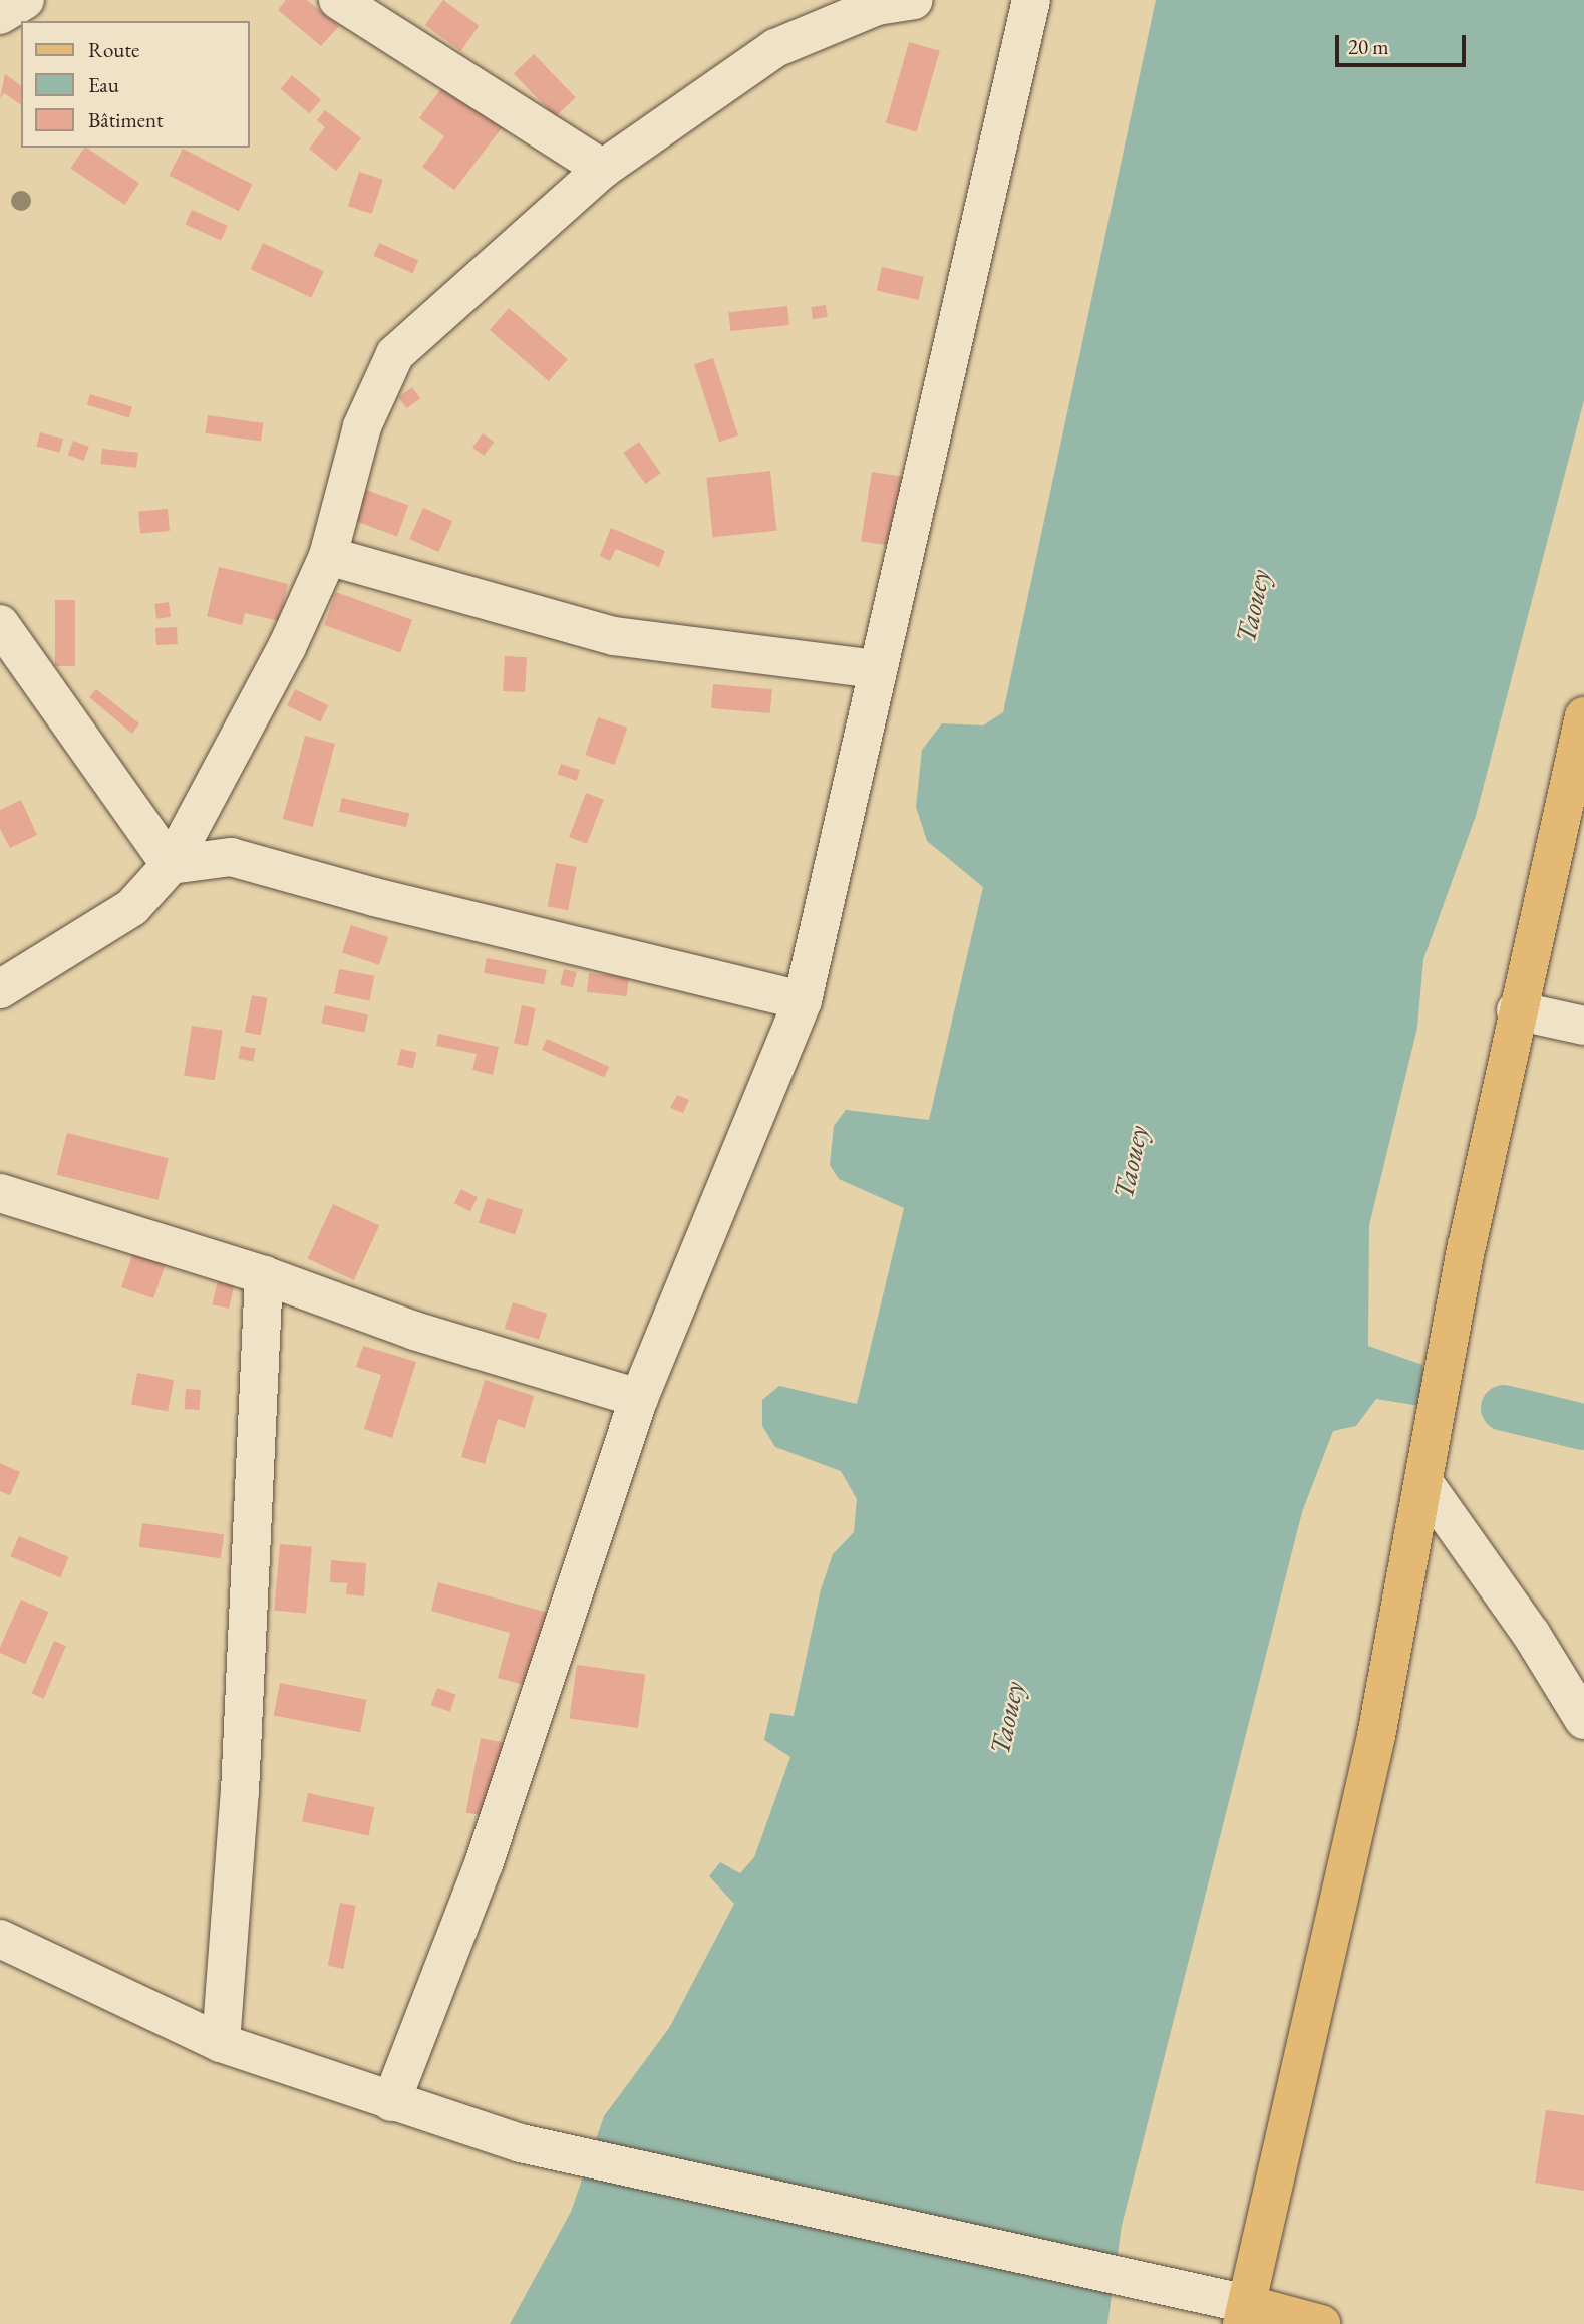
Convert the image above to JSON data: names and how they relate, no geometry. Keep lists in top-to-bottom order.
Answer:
{
  "water": ["Taouey"],
  "legend": ["Route", "Eau", "Bâtiment"],
  "scale_bar": "20 m"
}
